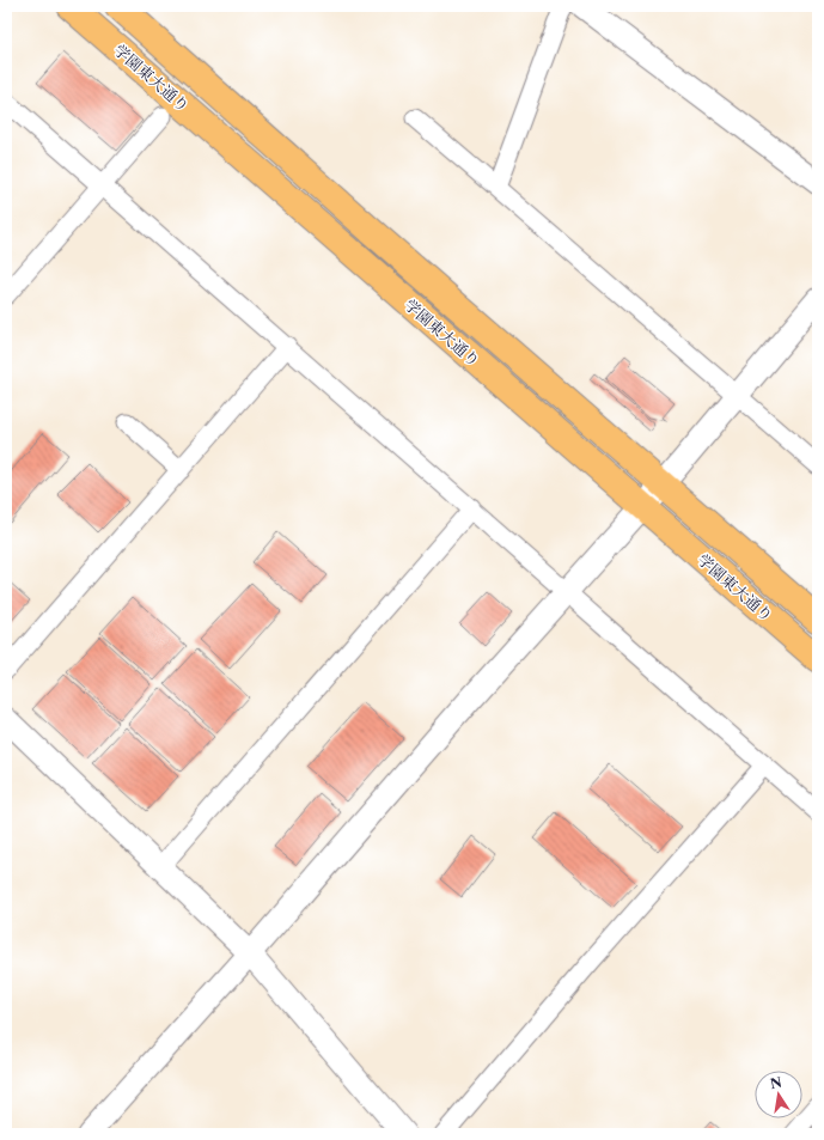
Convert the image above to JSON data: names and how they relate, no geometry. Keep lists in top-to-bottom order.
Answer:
{
  "streets": {
    "main road": ["学園東大通り"]
  },
  "north": "top"
}
